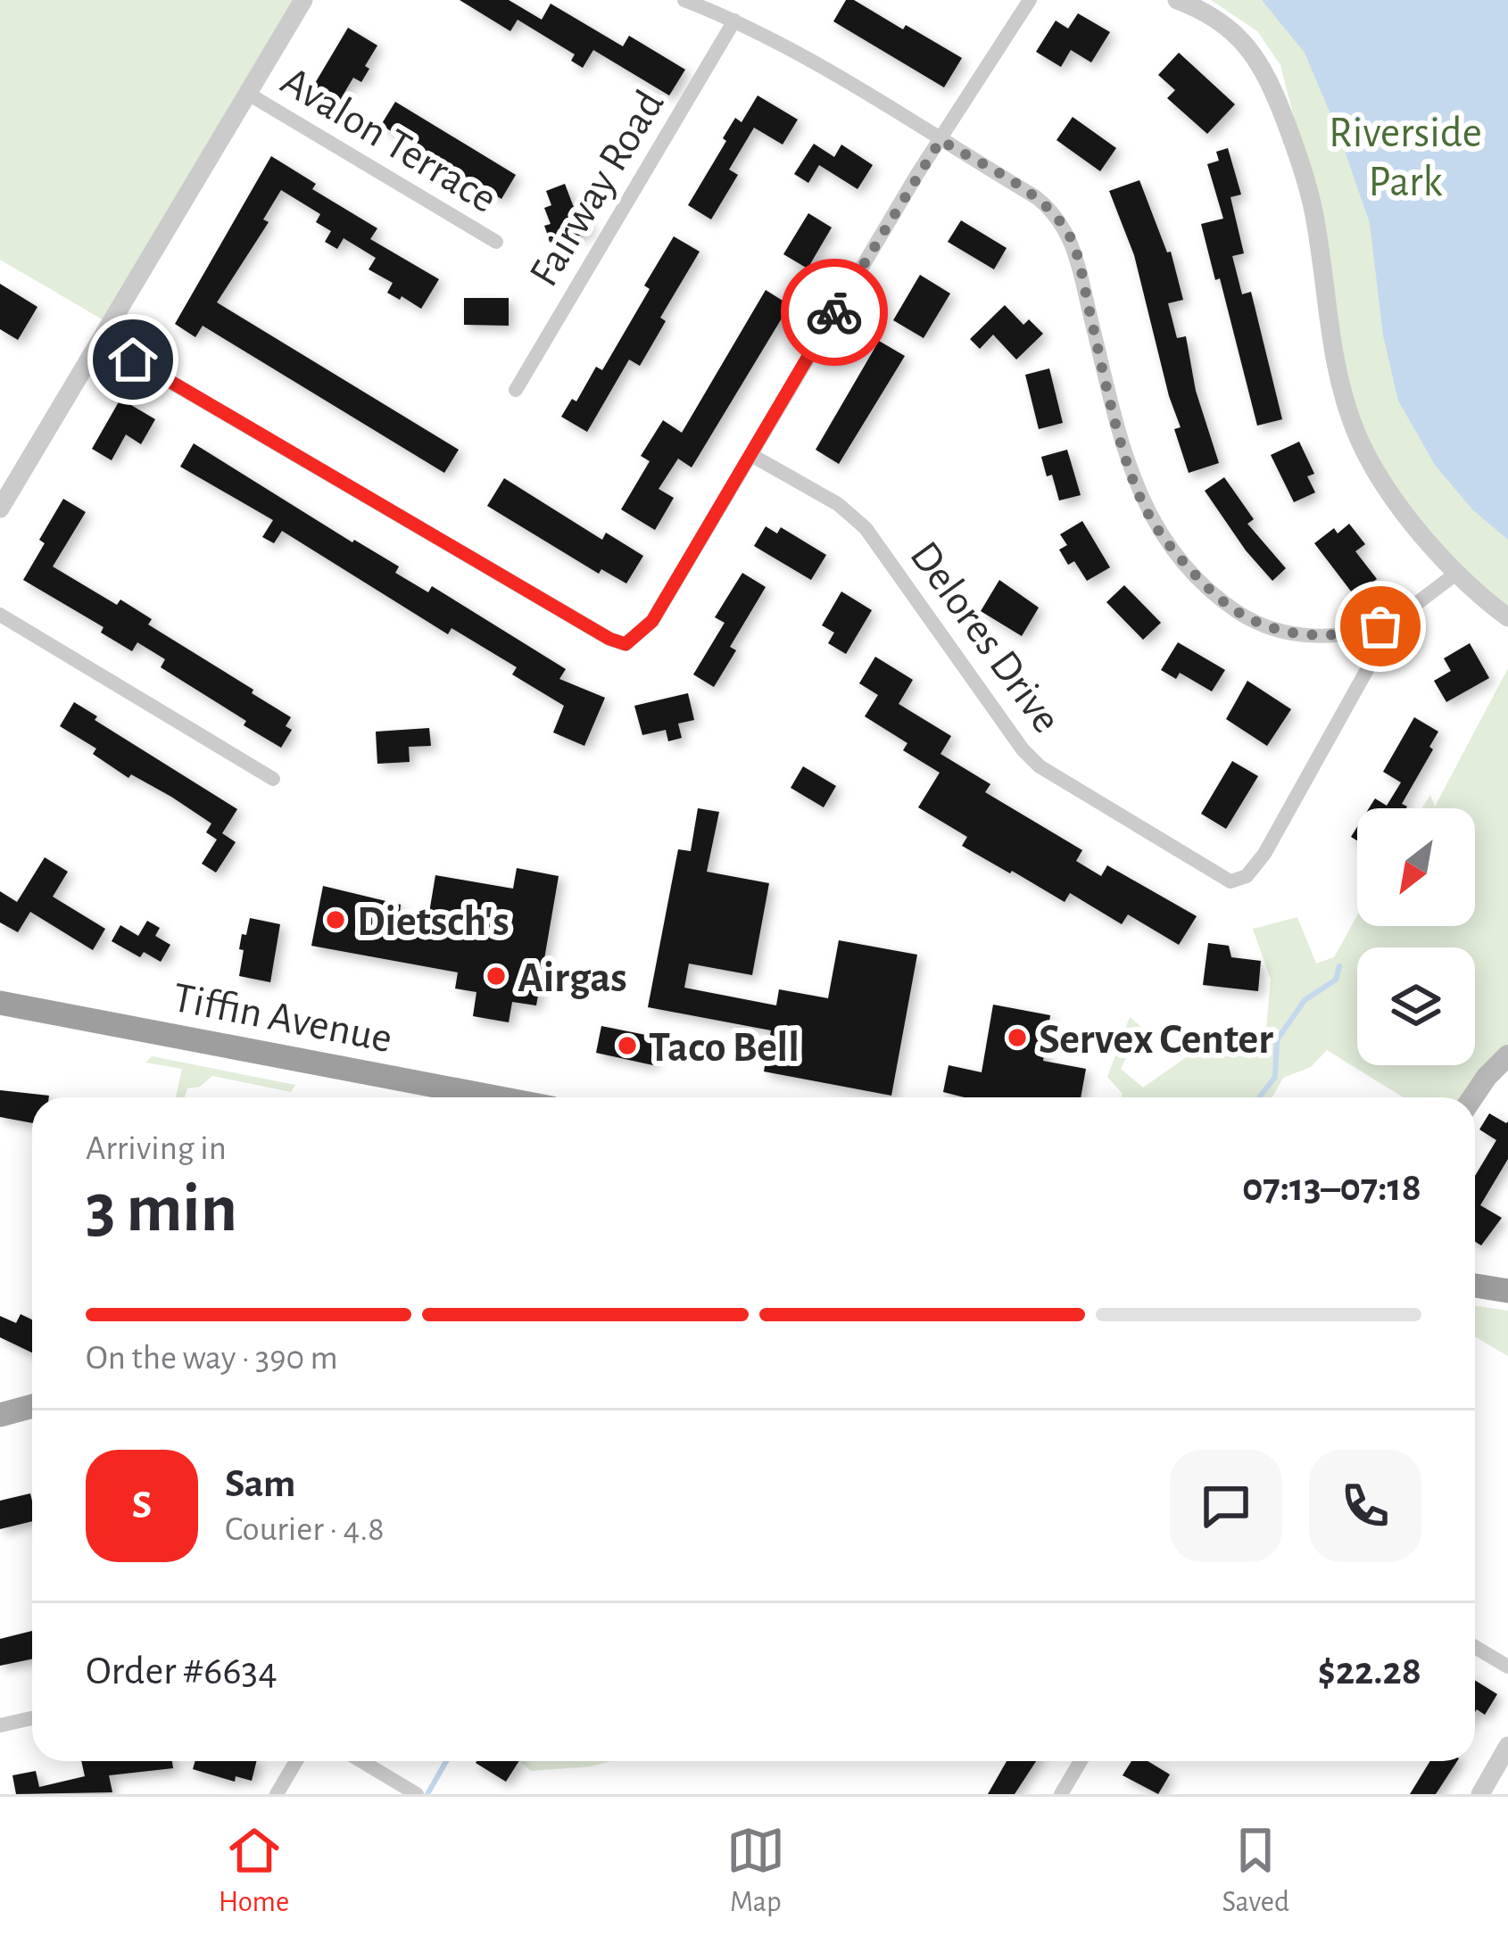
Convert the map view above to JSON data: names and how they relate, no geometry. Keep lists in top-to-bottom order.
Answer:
{
  "streets": {
    "highway": ["Tiffin Avenue"],
    "street": ["Avalon Terrace", "Fairway Road", "Delores Drive"]
  },
  "parks": ["Riverside Park"],
  "places": [
    "Dietsch's",
    "Airgas",
    "Servex Center",
    "Taco Bell"
  ],
  "north": "bottom left",
  "page": {
    "heading": ["3 min", "Arriving in", "07:13–07:18"],
    "panel": [
      "Sam",
      "Courier · 4.8",
      "Order #6634",
      "$22.28"
    ],
    "bar": "On the way · 390 m",
    "round": "S",
    "tabs": ["Home", "Map", "Saved"]
  }
}
